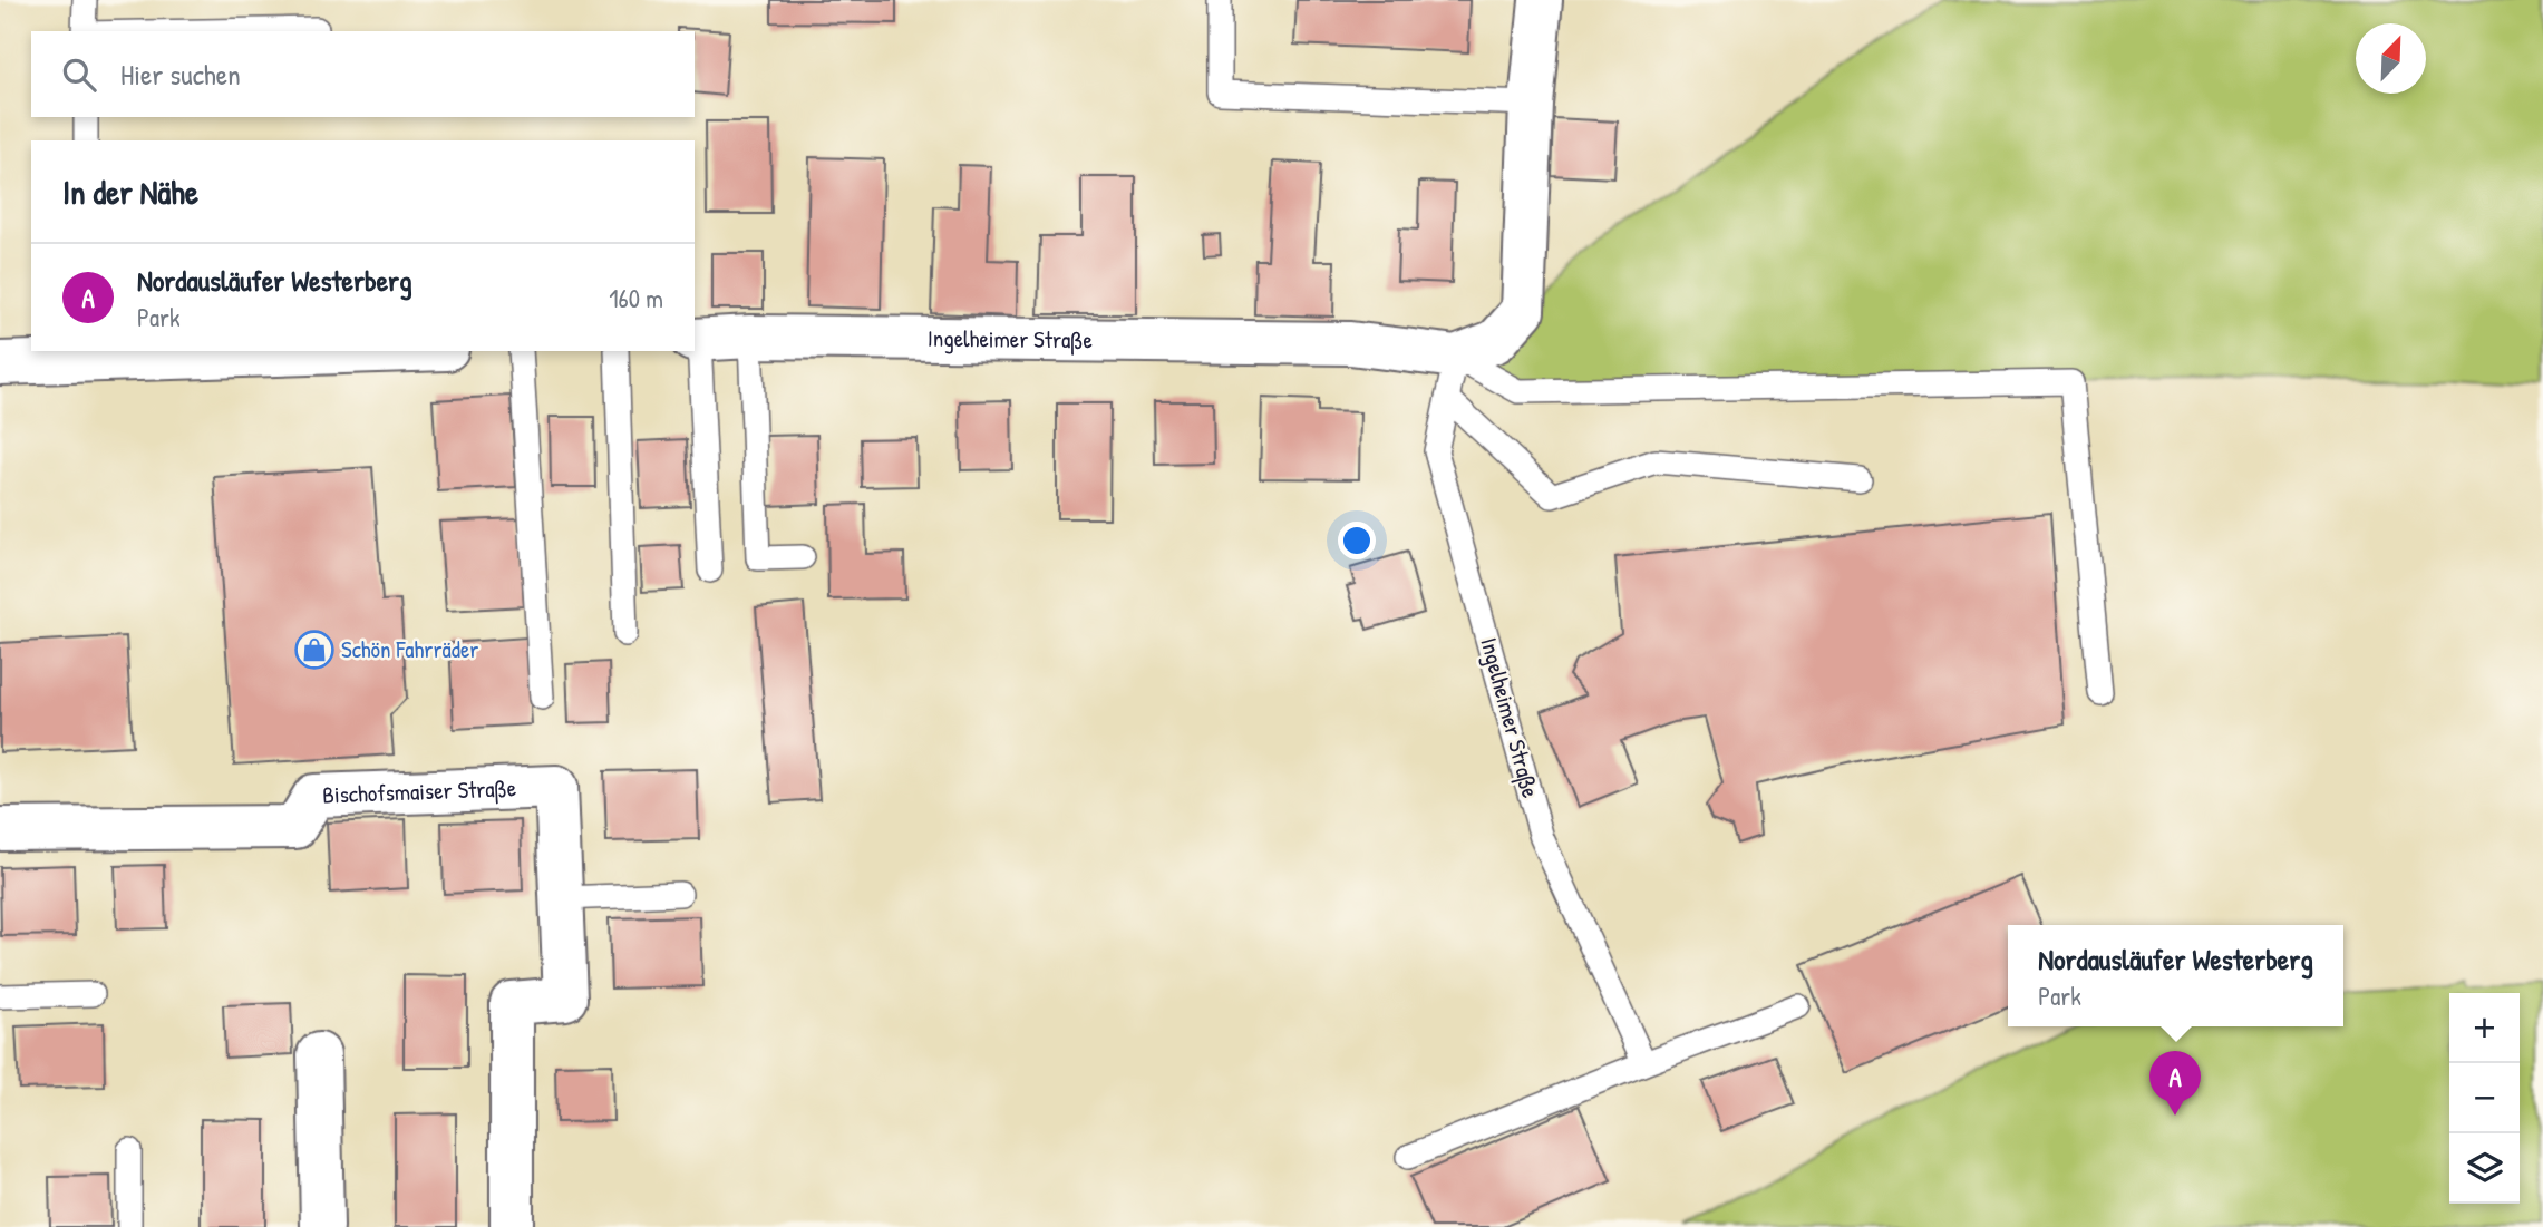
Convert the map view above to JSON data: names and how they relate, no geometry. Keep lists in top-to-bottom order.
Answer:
{
  "streets": {
    "street": ["Ingelheimer Straße", "Bischofsmaiser Straße"]
  },
  "places": {
    "shop": ["Schön Fahrräder"]
  },
  "north": "top right",
  "page": {
    "search": "Hier suchen",
    "heading": "In der Nähe",
    "list": [
      {
        "mark": "A",
        "name": "Nordausläufer Westerberg",
        "note": "Park",
        "value": "160 m"
      }
    ],
    "popup": ["Nordausläufer Westerberg", "Park"],
    "map_buttons": ["+", "−"],
    "pins": "A"
  }
}
